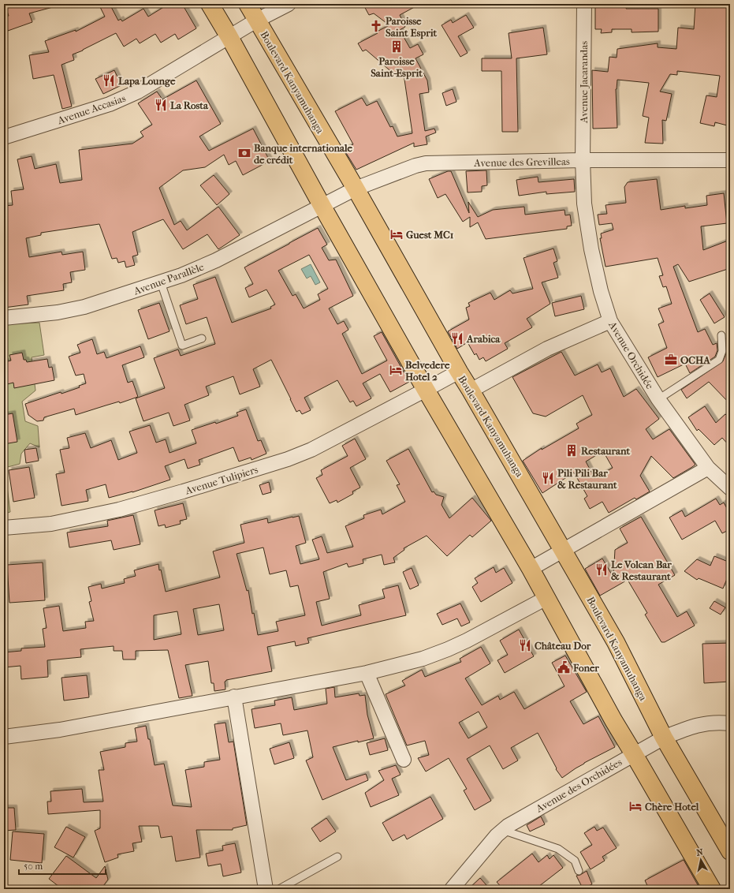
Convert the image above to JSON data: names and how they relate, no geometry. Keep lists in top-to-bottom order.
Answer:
{
  "streets": {
    "main road": ["Boulevard Kanyamuhanga"],
    "street": [
      "Avenue Jacarandas",
      "Avenue Accasias",
      "Avenue des Grevilleas",
      "Avenue Parallèle",
      "Avenue Orchidée",
      "Avenue Tulipiers",
      "Avenue des Orchidées"
    ]
  },
  "crossings": [
    ["Boulevard Kanyamuhanga", "Avenue Accasias"],
    ["Boulevard Kanyamuhanga", "Avenue des Grevilleas"],
    ["Boulevard Kanyamuhanga", "Avenue Tulipiers"],
    ["Boulevard Kanyamuhanga", "Avenue des Orchidées"],
    ["Avenue Jacarandas", "Avenue des Grevilleas"],
    ["Avenue Jacarandas", "Avenue Orchidée"],
    ["Avenue des Grevilleas", "Avenue Parallèle"],
    ["Avenue des Grevilleas", "Avenue Orchidée"]
  ],
  "places": {
    "church": ["Paroisse Saint Esprit"],
    "building": ["Paroisse Saint-Esprit", "Restaurant"],
    "restaurant": [
      "Lapa Lounge",
      "La Rosta",
      "Arabica",
      "Pili Pili Bar & Restaurant",
      "Le Volcan Bar & Restaurant",
      "Château Dor"
    ],
    "bank": ["Banque internationale de crédit"],
    "hotel": ["Guest MC1", "Belvedere Hotel 2", "Chère Hotel"],
    "office": ["OCHA"],
    "public building": ["Foner"]
  },
  "scale_bar": "50 m",
  "north": "top"
}
